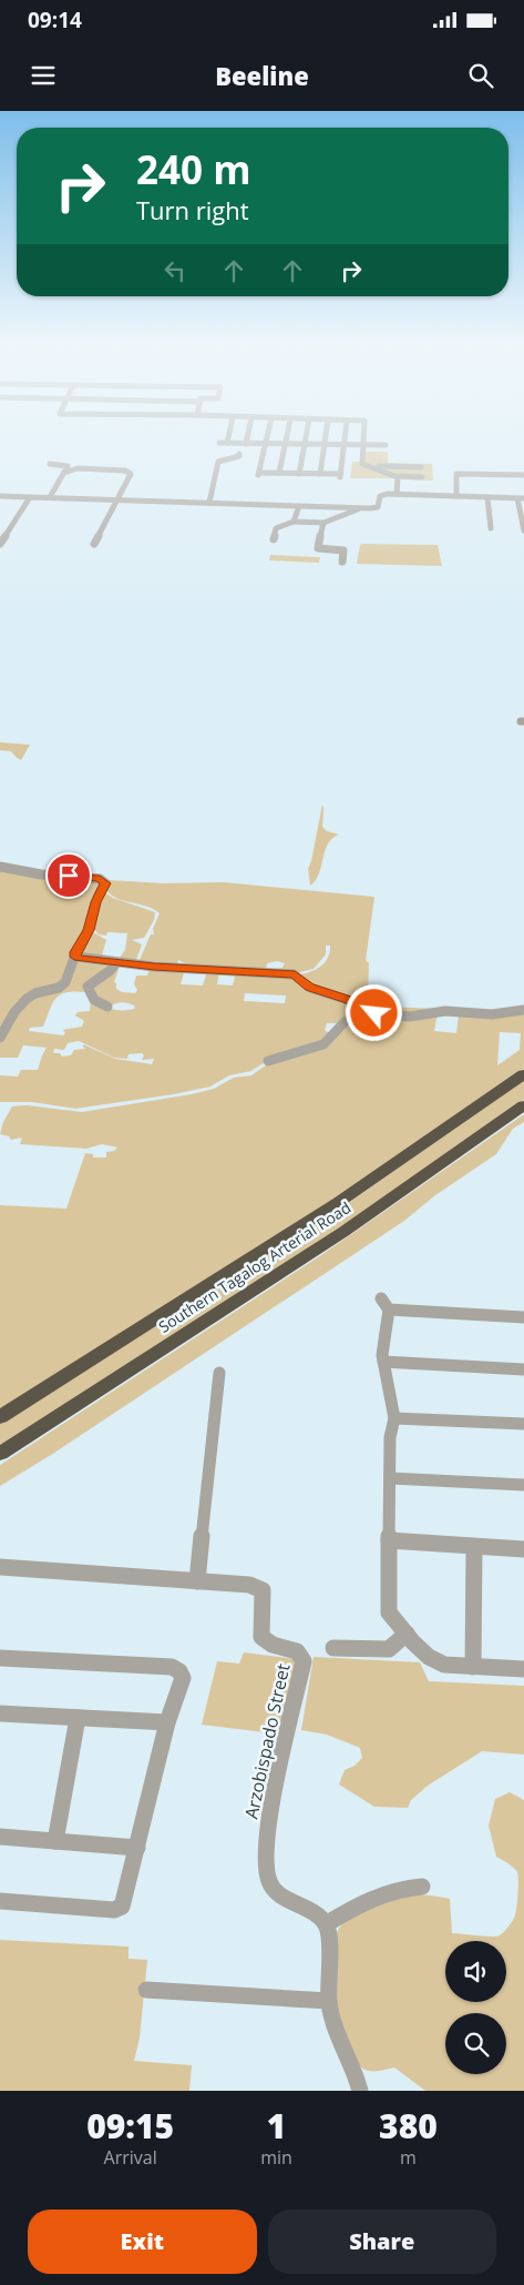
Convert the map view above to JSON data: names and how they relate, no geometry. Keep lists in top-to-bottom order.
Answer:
{
  "streets": {
    "highway": ["Southern Tagalog Arterial Road"],
    "street": ["Arzobispado Street"]
  },
  "page": {
    "status": "09:14",
    "header": "Beeline",
    "turn": ["240 m", "Turn right"],
    "eta": [
      "09:15",
      "Arrival",
      "1",
      "min",
      "380",
      "m"
    ],
    "buttons": ["Exit", "Share"]
  }
}
